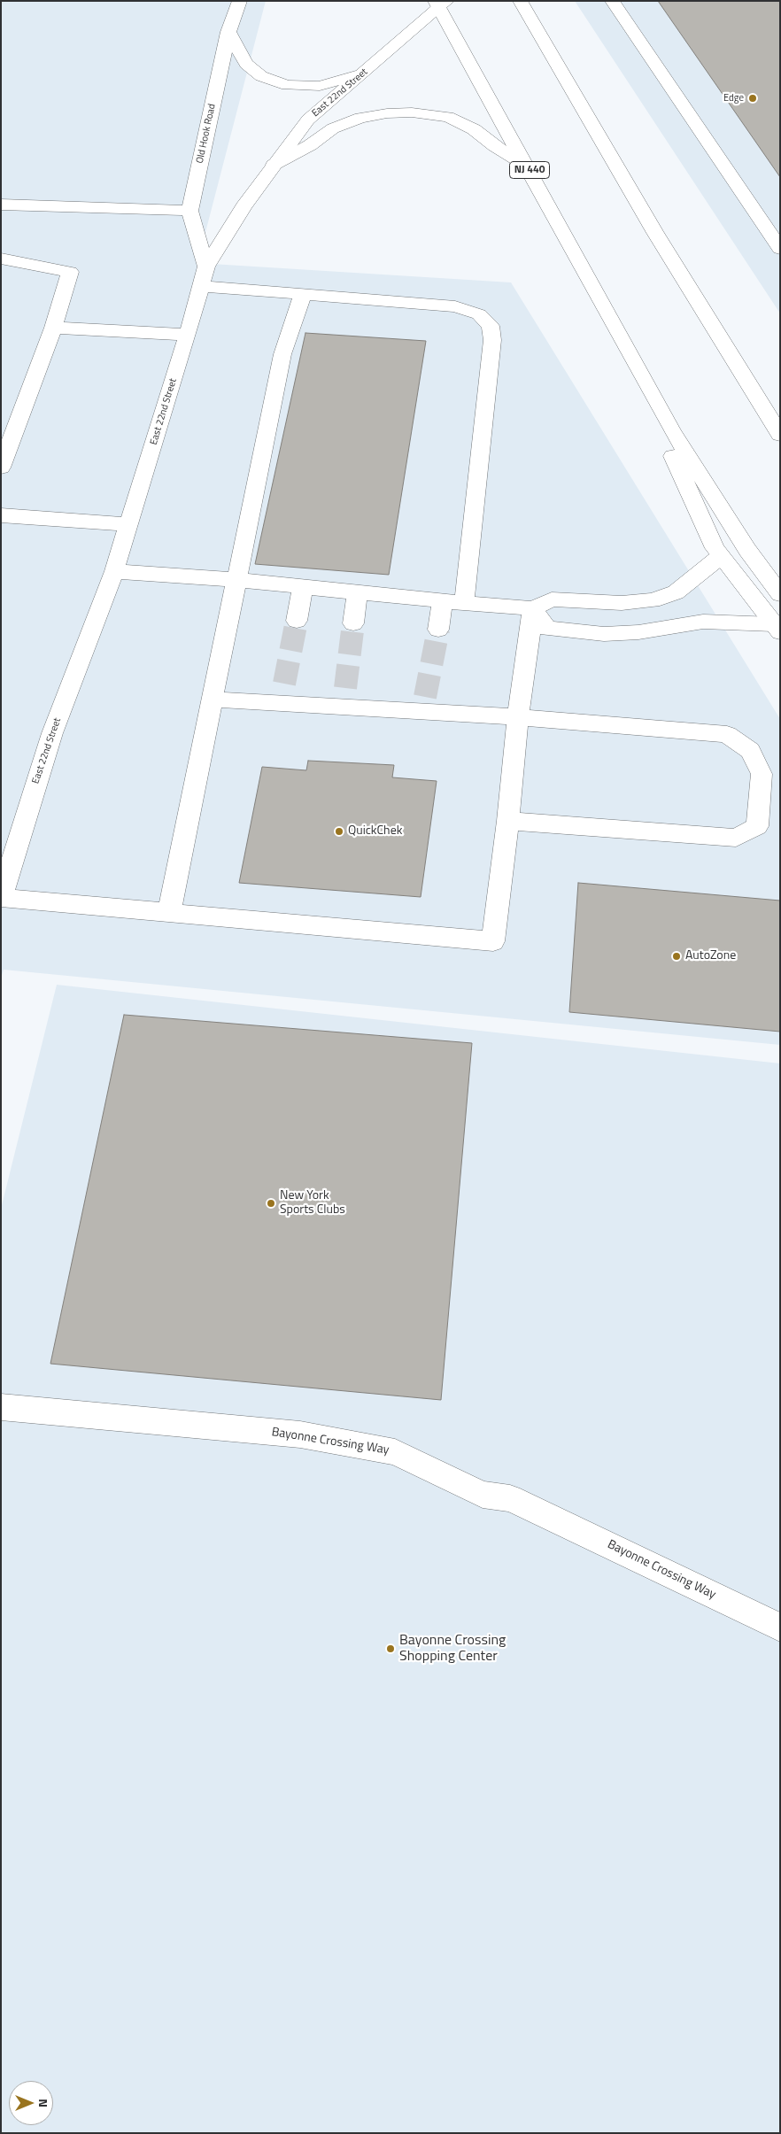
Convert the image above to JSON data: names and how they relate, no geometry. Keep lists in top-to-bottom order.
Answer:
{
  "streets": {
    "main road": [
      "East 22nd Street",
      "Old Hook Road",
      "NJ 440",
      "Bayonne Crossing Way"
    ]
  },
  "crossings": [
    ["East 22nd Street", "Old Hook Road"],
    ["East 22nd Street", "NJ 440"]
  ],
  "places": [
    "Edge",
    "QuickChek",
    "AutoZone",
    "New York Sports Clubs",
    "Bayonne Crossing Shopping Center"
  ],
  "north": "right"
}
